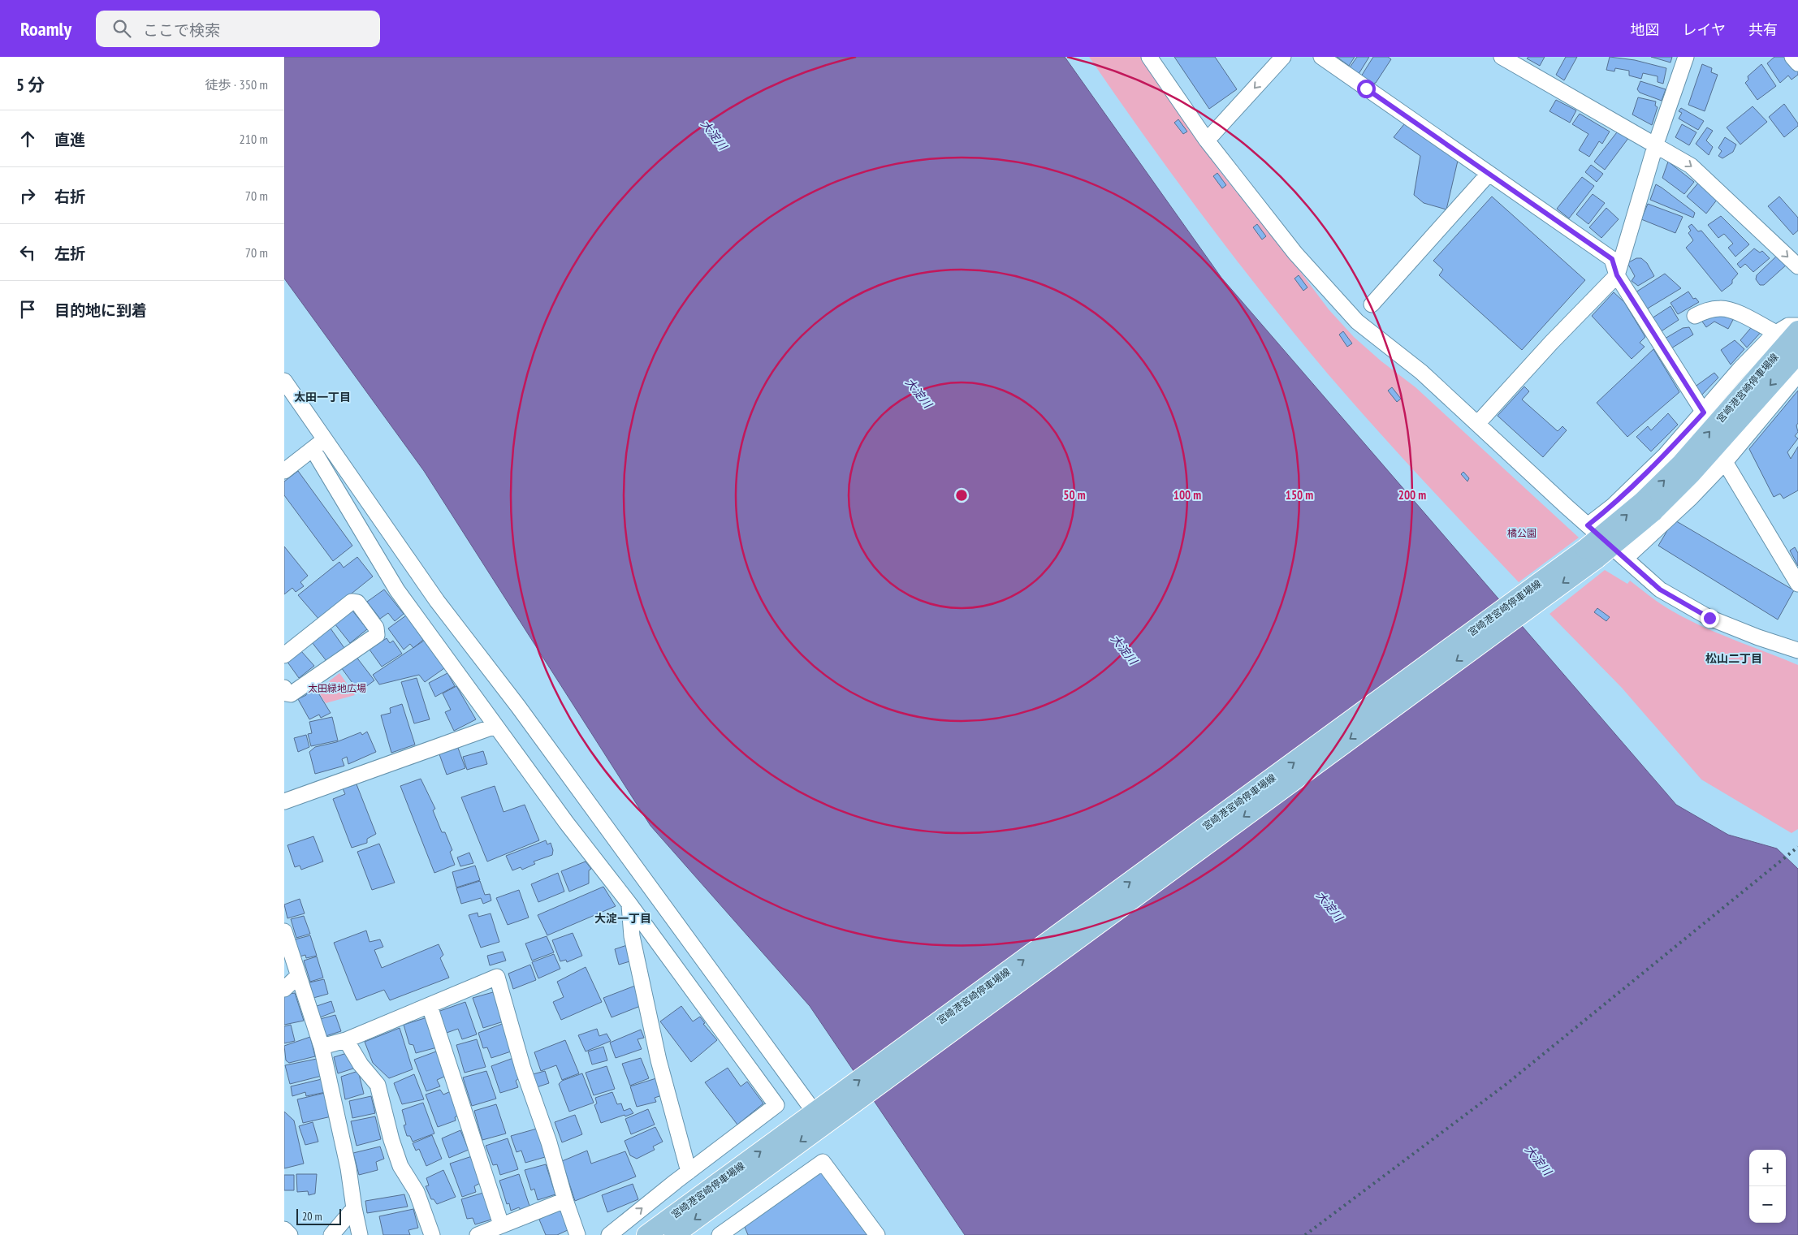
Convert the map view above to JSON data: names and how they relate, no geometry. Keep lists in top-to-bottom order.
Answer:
{
  "streets": {
    "main road": ["宮崎港宮崎停車場線"]
  },
  "districts": ["太田一丁目", "松山二丁目", "大淀一丁目"],
  "water": ["大淀川"],
  "parks": ["橘公園", "太田緑地広場"],
  "scale_bar": "20 m",
  "page": {
    "header": "Roamly",
    "search": "ここで検索",
    "nav": ["地図", "レイヤ", "共有"],
    "heading": ["5 分", "徒歩 · 350 m"],
    "list": [
      ["直進", "210 m"],
      ["右折", "70 m"],
      ["左折", "70 m"],
      "目的地に到着"
    ],
    "map_buttons": ["+", "−"],
    "scale": "20 m"
  },
  "rings": [
    "50 m",
    "100 m",
    "150 m",
    "200 m"
  ]
}
